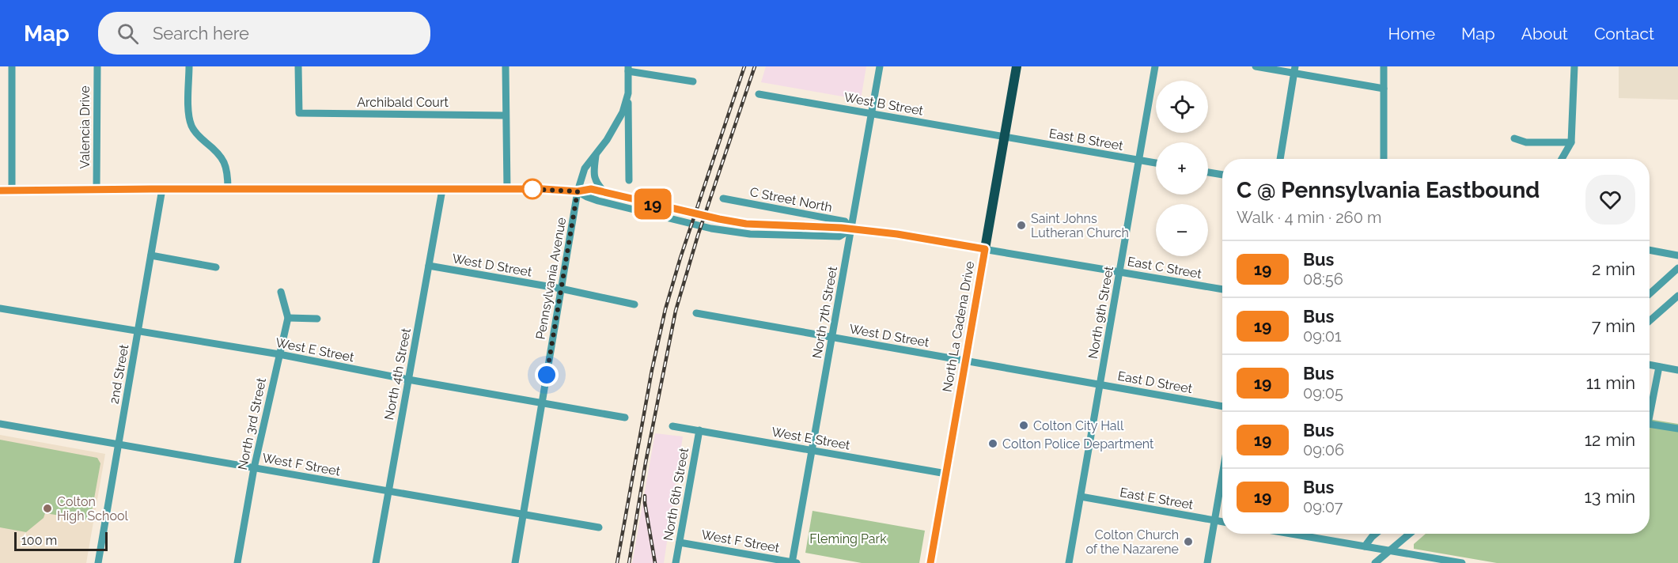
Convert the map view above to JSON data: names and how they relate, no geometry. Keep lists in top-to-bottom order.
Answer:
{
  "streets": {
    "main road": ["North La Cadena Drive"],
    "street": [
      "Archibald Court",
      "West B Street",
      "Valencia Drive",
      "East B Street",
      "C Street North",
      "West D Street",
      "East C Street",
      "Pennsylvania Avenue",
      "North 7th Street",
      "North 9th Street",
      "West E Street",
      "2nd Street",
      "North 4th Street",
      "East D Street",
      "North 3rd Street",
      "West F Street",
      "North 6th Street",
      "East E Street"
    ]
  },
  "crossings": [
    ["West B Street", "East B Street"],
    ["West B Street", "North 7th Street"],
    ["West B Street", "North La Cadena Drive"],
    ["Valencia Drive", "East C Street"],
    ["East B Street", "North 9th Street"],
    ["East B Street", "North La Cadena Drive"],
    ["C Street North", "East C Street"],
    ["C Street North", "North 7th Street"],
    ["West D Street", "Pennsylvania Avenue"],
    ["West D Street", "North 7th Street"],
    ["West D Street", "North La Cadena Drive"],
    ["West D Street", "North 4th Street"],
    ["West D Street", "East D Street"],
    ["East C Street", "Pennsylvania Avenue"],
    ["East C Street", "North 7th Street"],
    ["East C Street", "North 9th Street"],
    ["East C Street", "North La Cadena Drive"],
    ["East C Street", "2nd Street"],
    ["East C Street", "North 4th Street"],
    ["Pennsylvania Avenue", "West E Street"],
    ["Pennsylvania Avenue", "West F Street"],
    ["North 7th Street", "West E Street"],
    ["North 7th Street", "West F Street"],
    ["North 9th Street", "East D Street"],
    ["North 9th Street", "East E Street"],
    ["North La Cadena Drive", "West E Street"],
    ["North La Cadena Drive", "East D Street"],
    ["West E Street", "2nd Street"],
    ["West E Street", "North 4th Street"],
    ["West E Street", "North 3rd Street"],
    ["West E Street", "North 6th Street"],
    ["2nd Street", "West F Street"],
    ["North 4th Street", "West F Street"],
    ["North 3rd Street", "West F Street"],
    ["West F Street", "North 6th Street"]
  ],
  "parks": ["Fleming Park"],
  "places": [
    "Saint Johns Lutheran Church",
    "Colton City Hall",
    "Colton Police Department",
    "Colton High School",
    "Colton Church of the Nazarene"
  ],
  "lines": ["bus line 19"],
  "scale_bar": "100 m",
  "page": {
    "header": "Map",
    "search": "Search here",
    "nav": [
      "Home",
      "Map",
      "About",
      "Contact"
    ],
    "on_map": "19",
    "map_buttons": ["+", "−"],
    "heading": ["C @ Pennsylvania Eastbound", "Walk · 4 min · 260 m"],
    "list": [
      {
        "mark": "19",
        "name": "Bus",
        "note": "08:56",
        "value": "2 min"
      },
      {
        "mark": "19",
        "name": "Bus",
        "note": "09:01",
        "value": "7 min"
      },
      {
        "mark": "19",
        "name": "Bus",
        "note": "09:05",
        "value": "11 min"
      },
      {
        "mark": "19",
        "name": "Bus",
        "note": "09:06",
        "value": "12 min"
      },
      {
        "mark": "19",
        "name": "Bus",
        "note": "09:07",
        "value": "13 min"
      }
    ],
    "scale": "100 m"
  }
}
